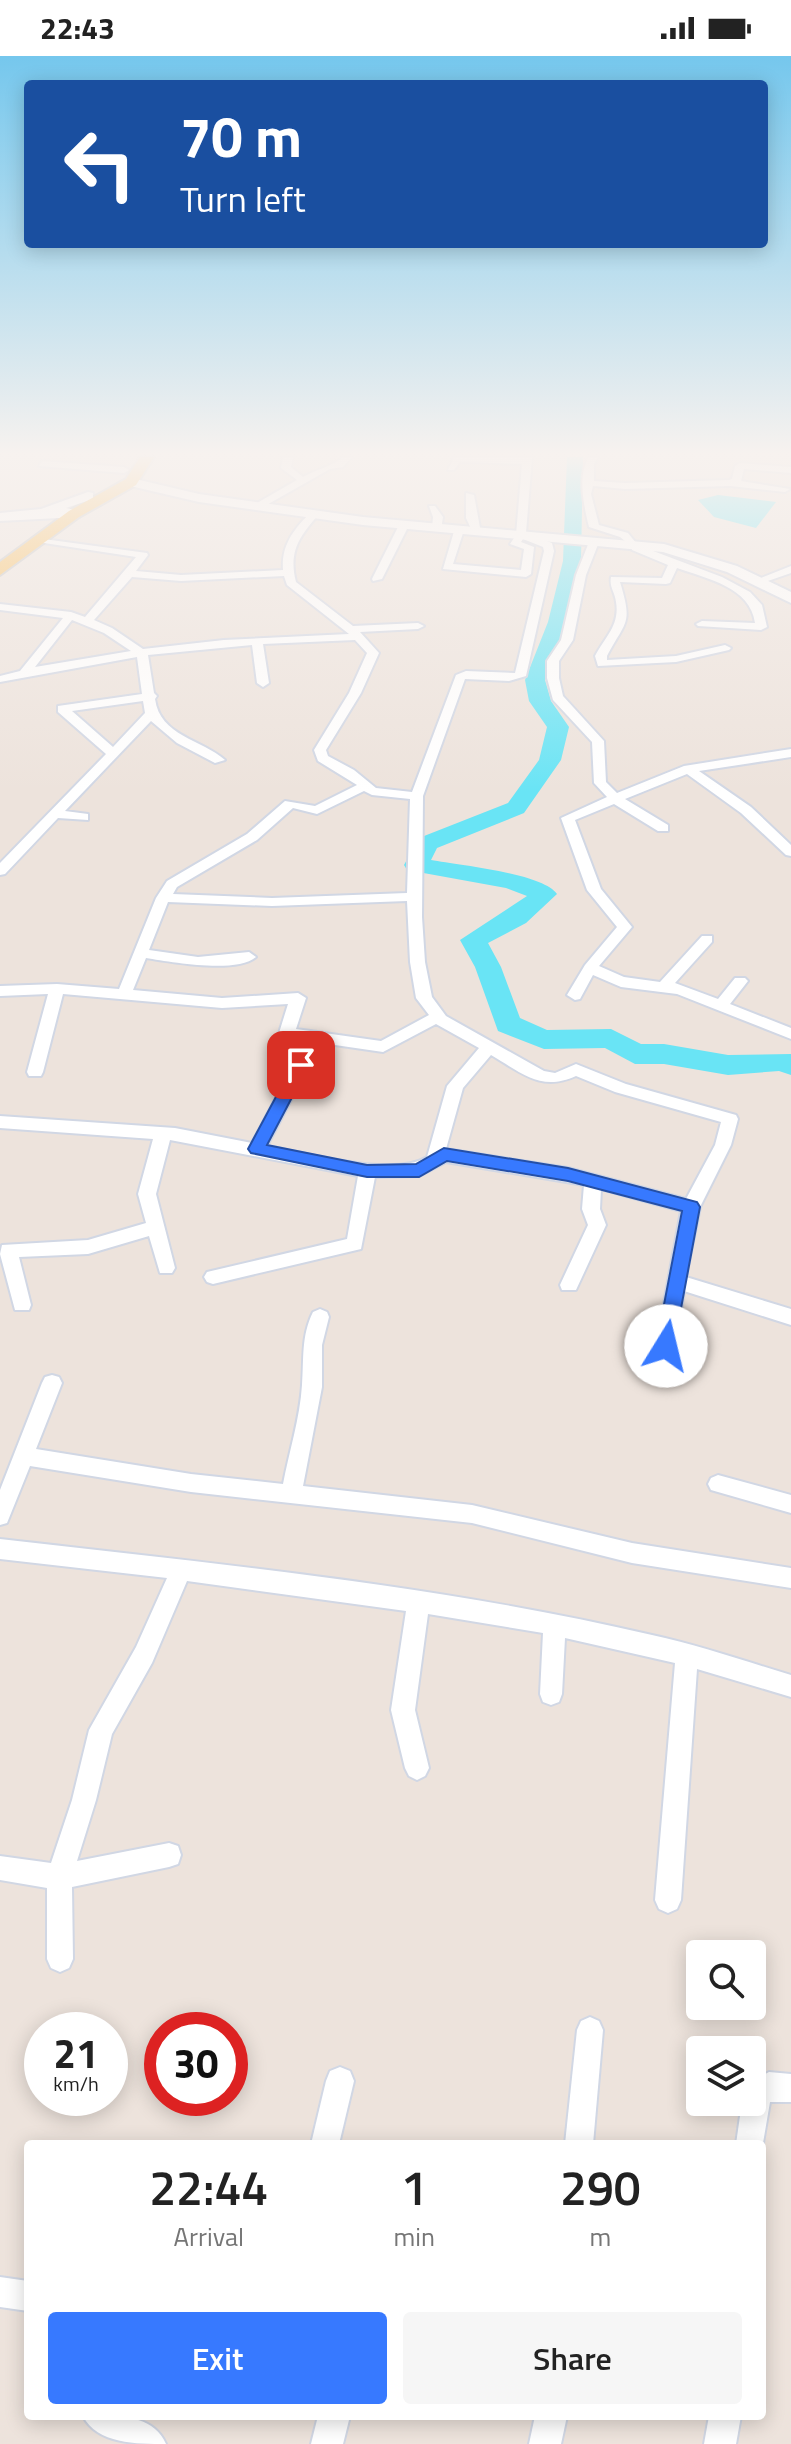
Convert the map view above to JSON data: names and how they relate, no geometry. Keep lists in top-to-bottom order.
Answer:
{
  "page": {
    "status": "22:43",
    "turn": ["70 m", "Turn left"],
    "speed": "21 km/h",
    "limit": "30",
    "eta": [
      "22:44",
      "Arrival",
      "1",
      "min",
      "290",
      "m"
    ],
    "buttons": ["Exit", "Share"]
  }
}
